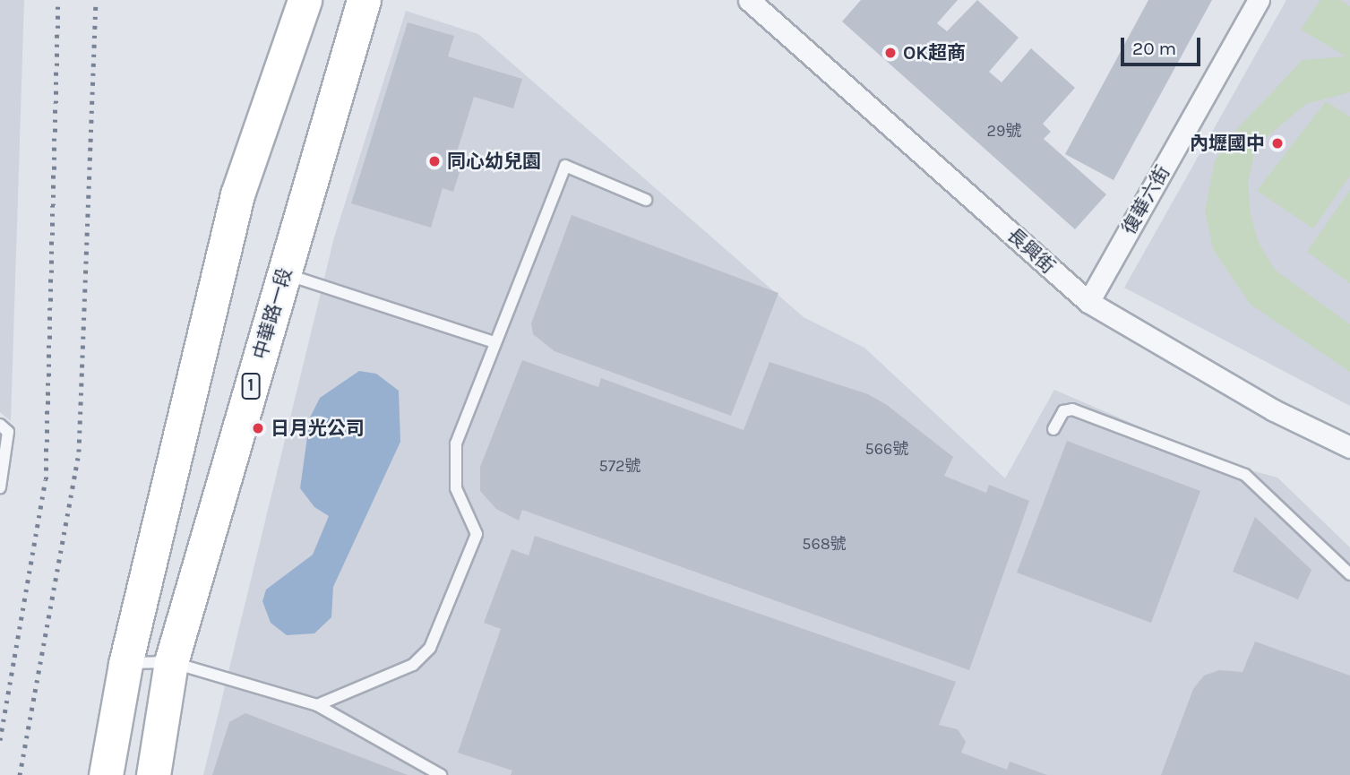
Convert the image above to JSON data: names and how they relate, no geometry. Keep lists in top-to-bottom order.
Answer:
{
  "streets": {
    "main road": ["中華路一段", "1"],
    "street": ["復華六街", "長興街"]
  },
  "crossings": [
    ["復華六街", "長興街"]
  ],
  "places": [
    "OK超商",
    "內壢國中",
    "同心幼兒園",
    "日月光公司"
  ],
  "house_numbers": [
    "29號",
    "566號",
    "572號",
    "568號"
  ],
  "scale_bar": "20 m"
}
